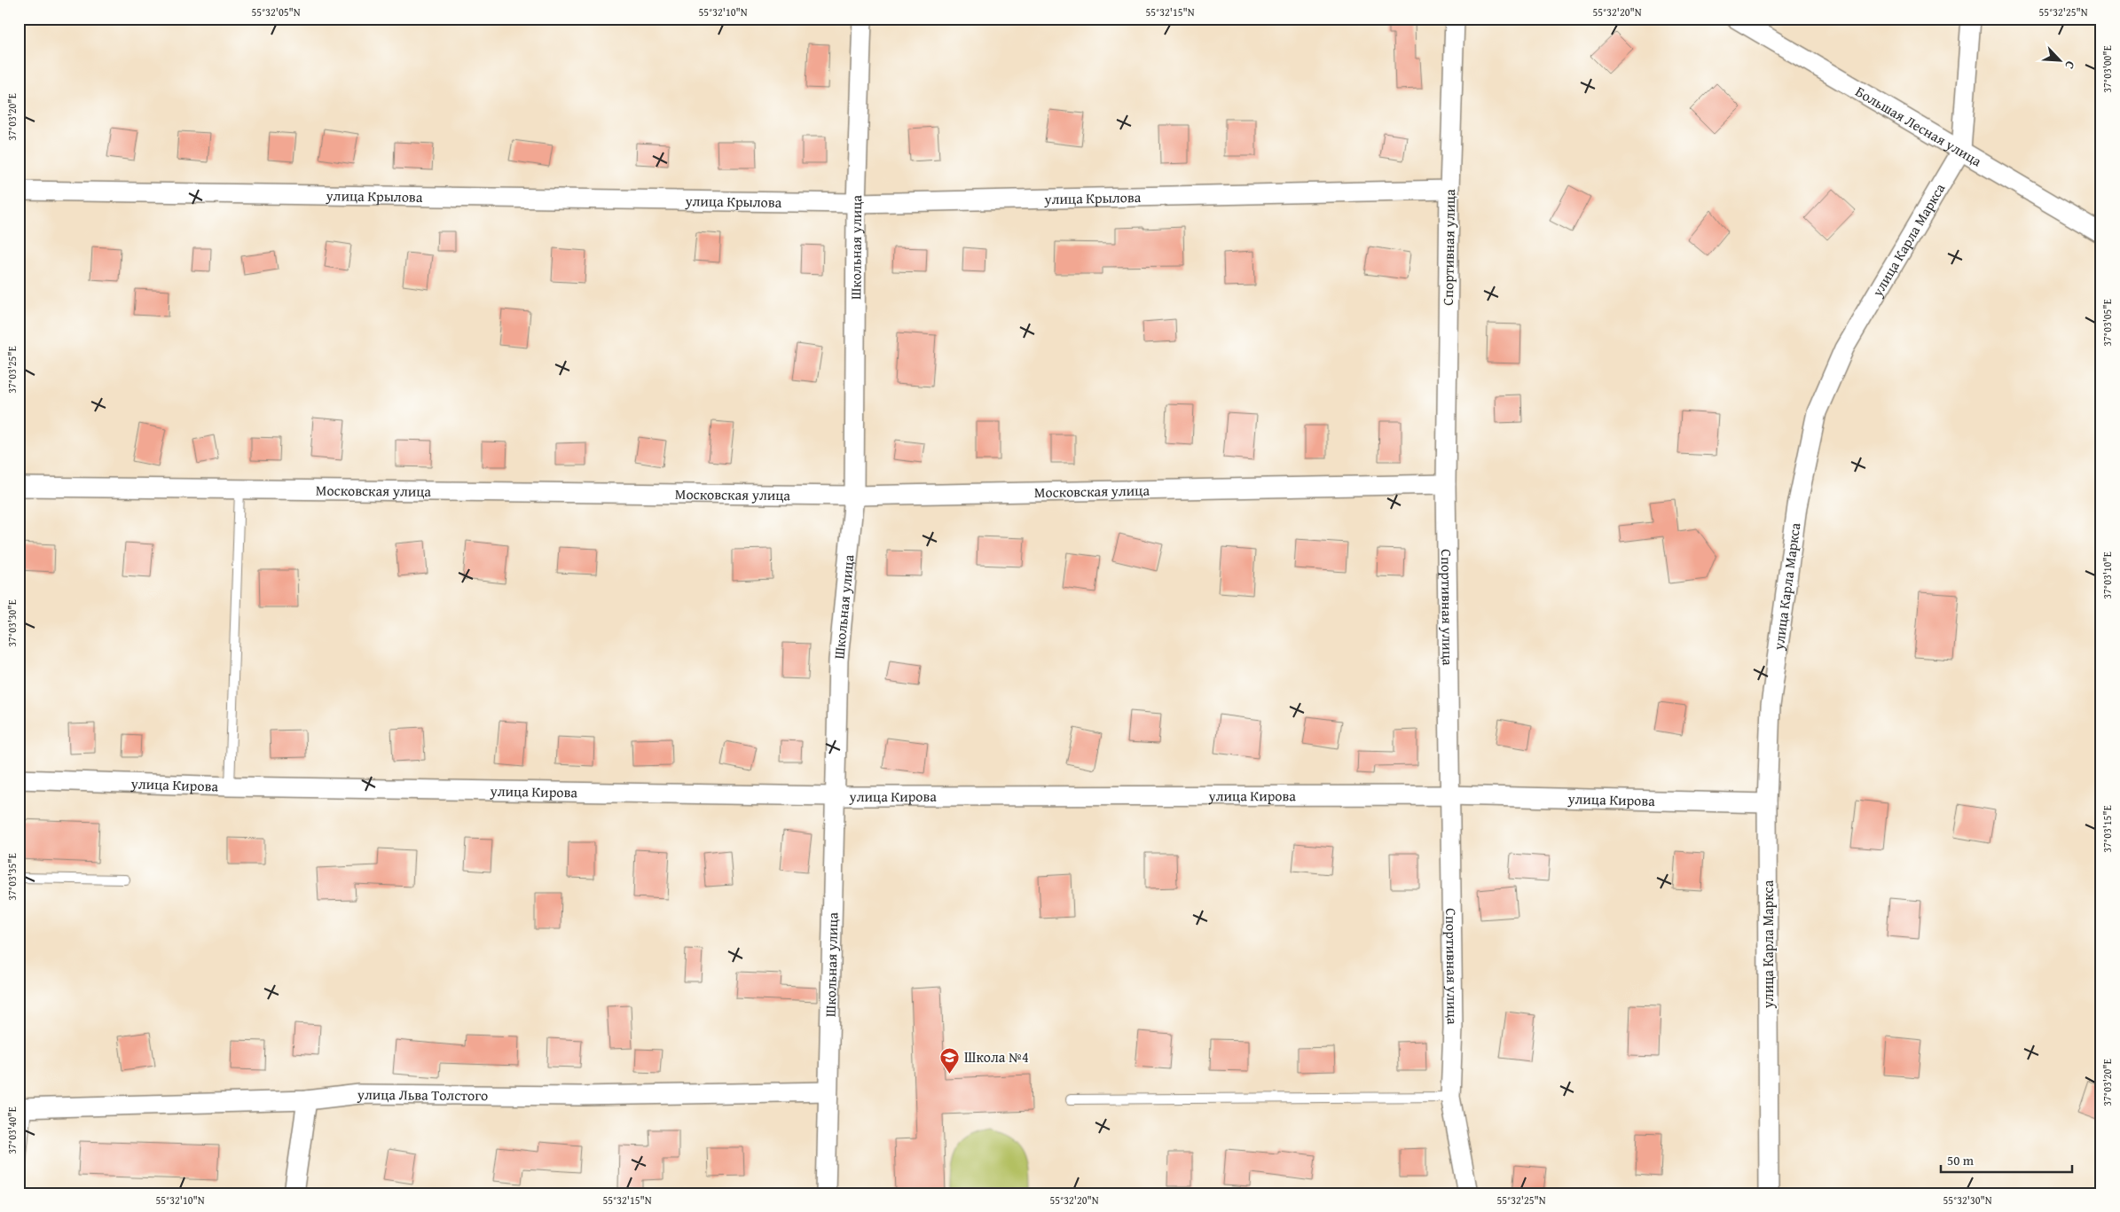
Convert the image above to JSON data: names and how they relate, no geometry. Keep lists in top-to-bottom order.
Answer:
{
  "streets": {
    "street": [
      "Большая Лесная улица",
      "улица Крылова",
      "улица Карла Маркса",
      "Школьная улица",
      "Спортивная улица",
      "Московская улица",
      "улица Кирова",
      "улица Льва Толстого"
    ]
  },
  "crossings": [
    ["Большая Лесная улица", "улица Карла Маркса"],
    ["улица Крылова", "Школьная улица"],
    ["улица Крылова", "Спортивная улица"],
    ["улица Карла Маркса", "улица Кирова"],
    ["Школьная улица", "Московская улица"],
    ["Школьная улица", "улица Кирова"],
    ["Школьная улица", "улица Льва Толстого"],
    ["Спортивная улица", "Московская улица"],
    ["Спортивная улица", "улица Кирова"]
  ],
  "places": {
    "school or university": ["Школа №4"]
  },
  "scale_bar": "50 m",
  "north": "bottom right",
  "coordinates": [
    "55°32'05\"N",
    "55°32'10\"N",
    "55°32'15\"N",
    "55°32'20\"N",
    "55°32'25\"N",
    "37°03'00\"E",
    "37°03'20\"E",
    "37°03'05\"E",
    "37°03'25\"E",
    "37°03'10\"E",
    "37°03'30\"E",
    "37°03'15\"E",
    "37°03'35\"E",
    "37°03'40\"E",
    "55°32'30\"N"
  ]
}
